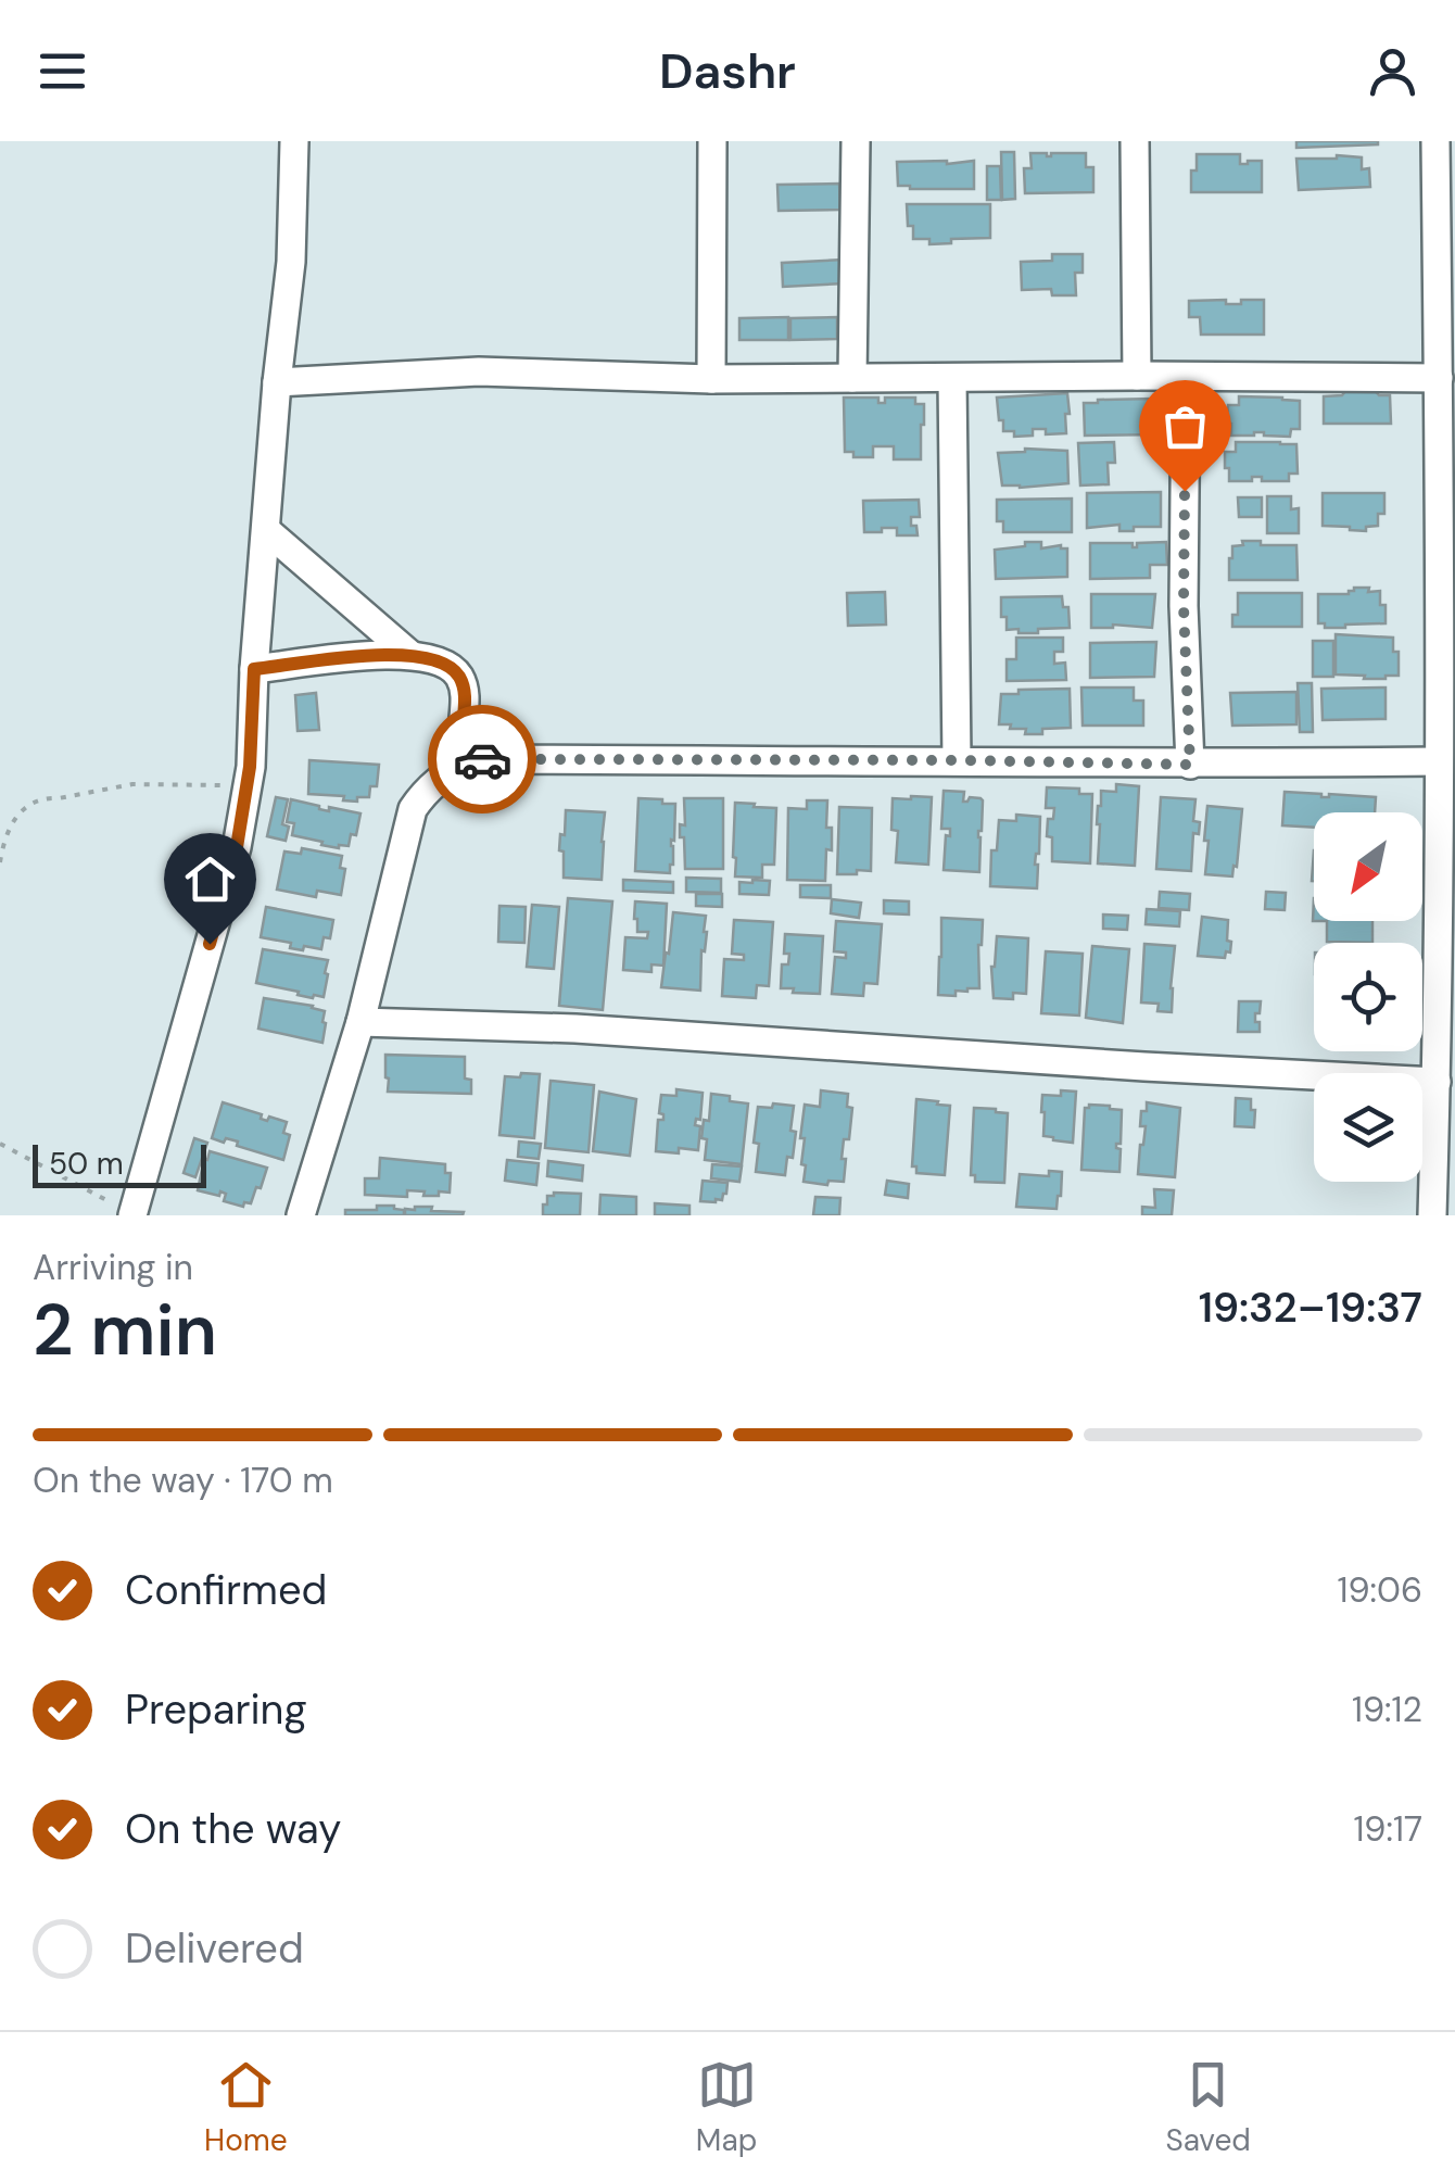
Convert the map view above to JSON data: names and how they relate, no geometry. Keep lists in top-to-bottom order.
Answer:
{
  "scale_bar": "50 m",
  "north": "bottom left",
  "page": {
    "header": "Dashr",
    "scale": "50 m",
    "heading": ["2 min", "Arriving in", "19:32–19:37"],
    "bar": "On the way · 170 m",
    "list": [
      ["Confirmed", "19:06"],
      ["Preparing", "19:12"],
      ["On the way", "19:17"],
      "Delivered"
    ],
    "tabs": ["Home", "Map", "Saved"]
  }
}
